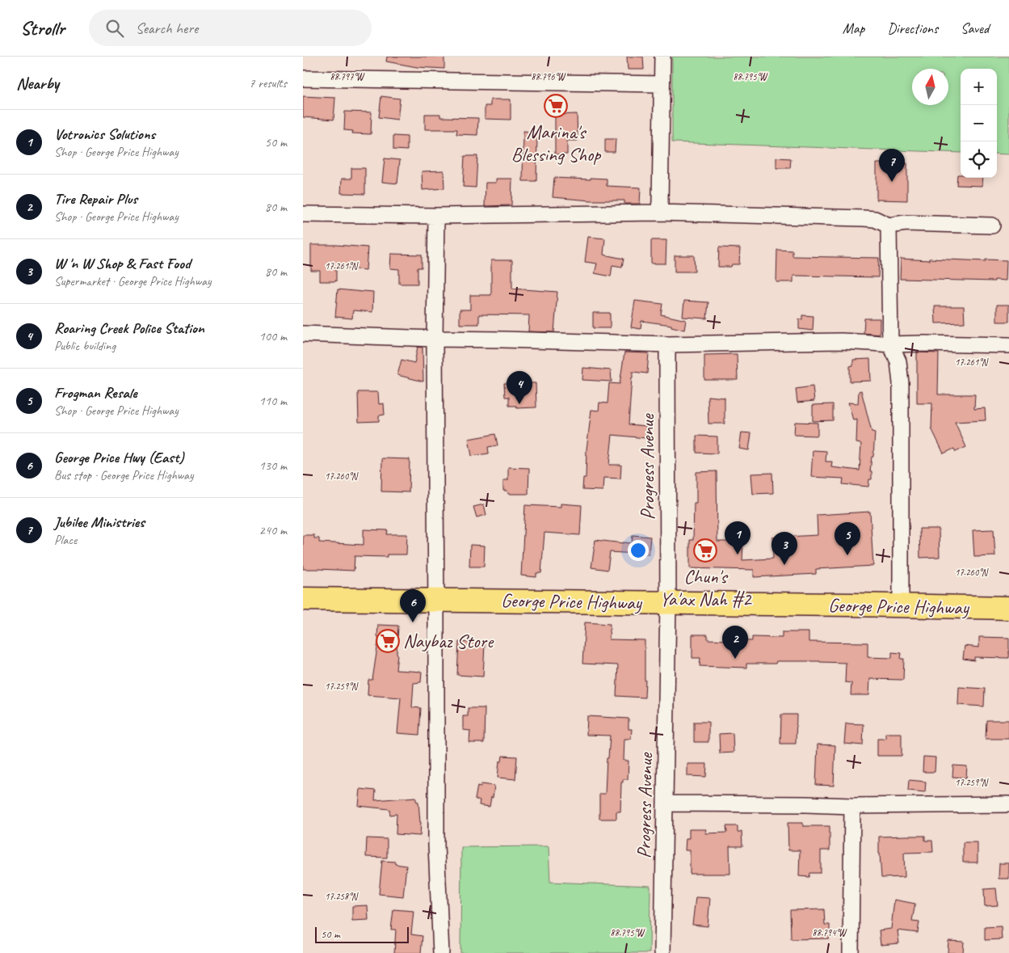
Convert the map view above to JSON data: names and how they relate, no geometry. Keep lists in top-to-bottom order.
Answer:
{
  "streets": {
    "highway": ["George Price Highway"],
    "street": ["Progress Avenue"]
  },
  "crossings": [
    ["Progress Avenue", "George Price Highway"]
  ],
  "places": {
    "supermarket": ["Marina's Blessing Shop", "Chun's Ya'ax Nah #2", "Naybaz Store"]
  },
  "scale_bar": "50 m",
  "north": "top",
  "page": {
    "header": "Strollr",
    "search": "Search here",
    "nav": ["Map", "Directions", "Saved"],
    "heading": ["Nearby", "7 results"],
    "map_buttons": ["+", "−"],
    "list": [
      {
        "mark": "1",
        "name": "Votronics Solutions",
        "note": "Shop · George Price Highway",
        "value": "50 m"
      },
      {
        "mark": "2",
        "name": "Tire Repair Plus",
        "note": "Shop · George Price Highway",
        "value": "80 m"
      },
      {
        "mark": "3",
        "name": "W 'n W Shop & Fast Food",
        "note": "Supermarket · George Price Highway",
        "value": "80 m"
      },
      {
        "mark": "4",
        "name": "Roaring Creek Police Station",
        "note": "Public building",
        "value": "100 m"
      },
      {
        "mark": "5",
        "name": "Frogman Resale",
        "note": "Shop · George Price Highway",
        "value": "110 m"
      },
      {
        "mark": "6",
        "name": "George Price Hwy (East)",
        "note": "Bus stop · George Price Highway",
        "value": "130 m"
      },
      {
        "mark": "7",
        "name": "Jubilee Ministries",
        "note": "Place",
        "value": "240 m"
      }
    ],
    "pins": [
      "7",
      "4",
      "1",
      "5",
      "3",
      "6",
      "2"
    ],
    "scale": "50 m"
  },
  "coordinates": [
    "88.797°W",
    "88.796°W",
    "88.795°W",
    "17.261°N",
    "17.260°N",
    "17.259°N",
    "17.258°N",
    "88.794°W"
  ]
}
